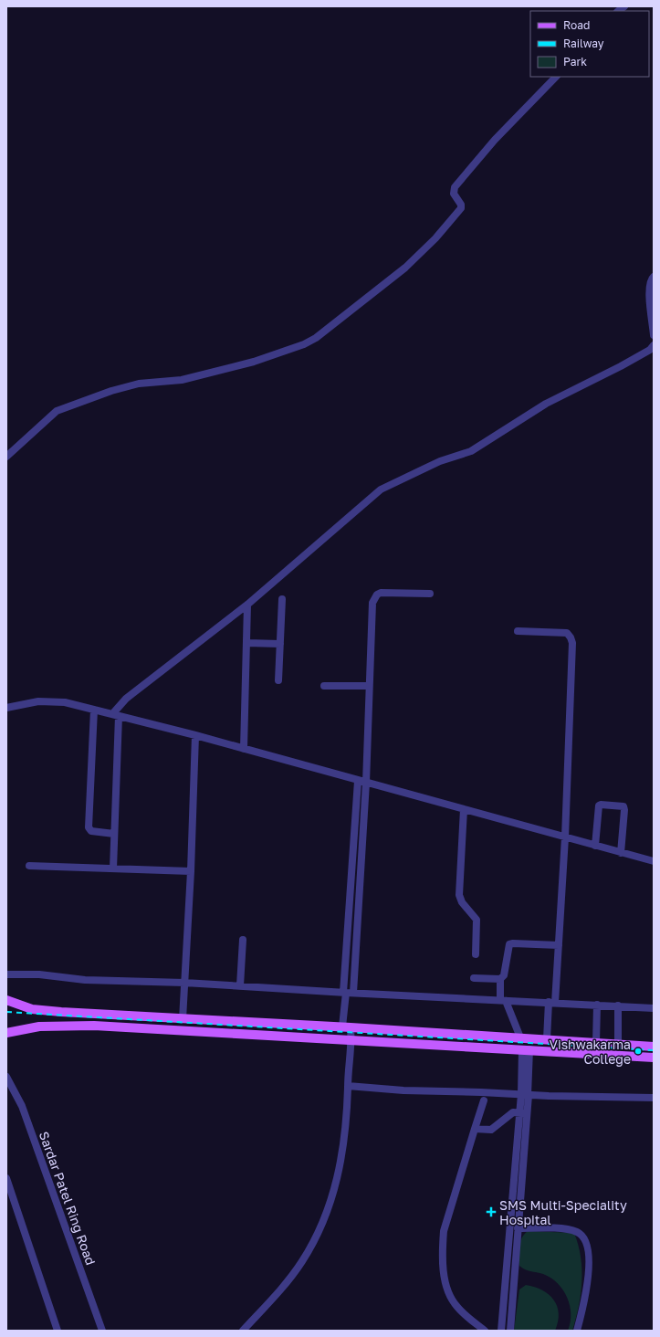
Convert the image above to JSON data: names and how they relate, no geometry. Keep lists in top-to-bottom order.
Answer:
{
  "streets": {
    "street": ["Sardar Patel Ring Road"]
  },
  "places": {
    "other": ["Vishwakarma College"],
    "health": ["SMS Multi-Speciality Hospital"]
  },
  "legend": ["Road", "Railway", "Park"]
}
